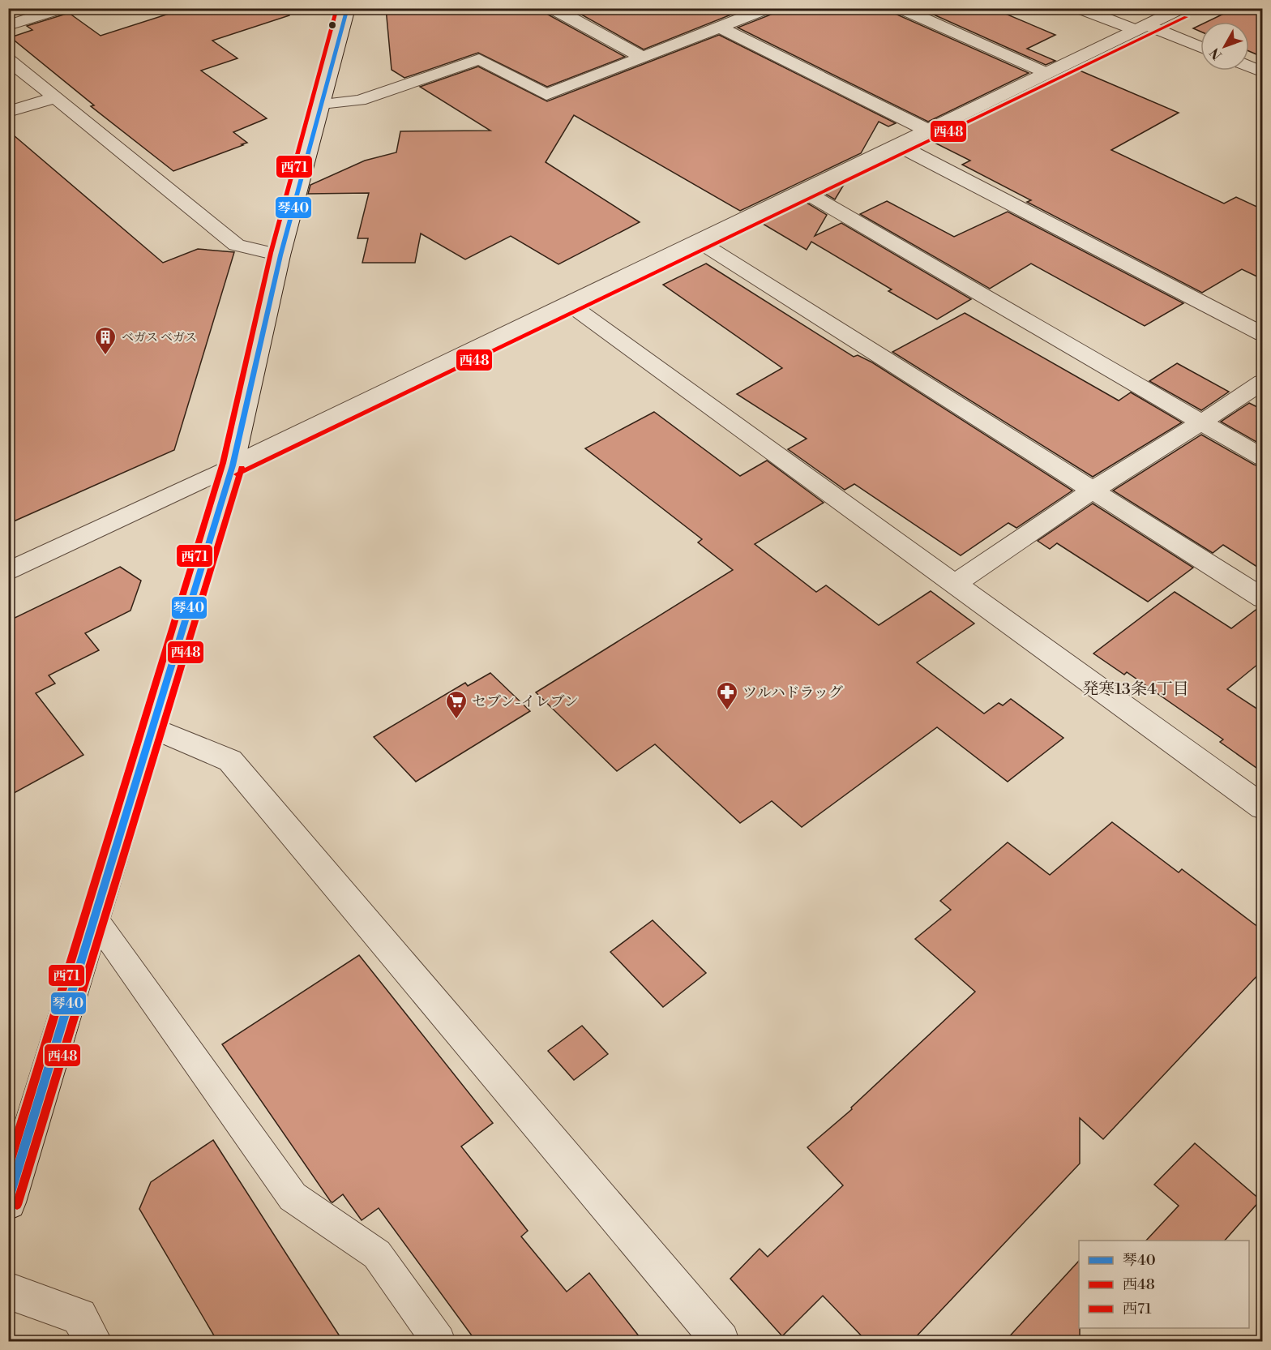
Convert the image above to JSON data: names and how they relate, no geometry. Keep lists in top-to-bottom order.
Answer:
{
  "districts": ["発寒13条4丁目"],
  "places": {
    "building": ["ベガス ベガス"],
    "pharmacy": ["ツルハドラッグ"],
    "supermarket": ["セブン-イレブン"]
  },
  "lines": ["transit line 琴40", "transit line 西71", "transit line 西48"],
  "legend": ["琴40", "西48", "西71"],
  "north": "bottom left"
}
